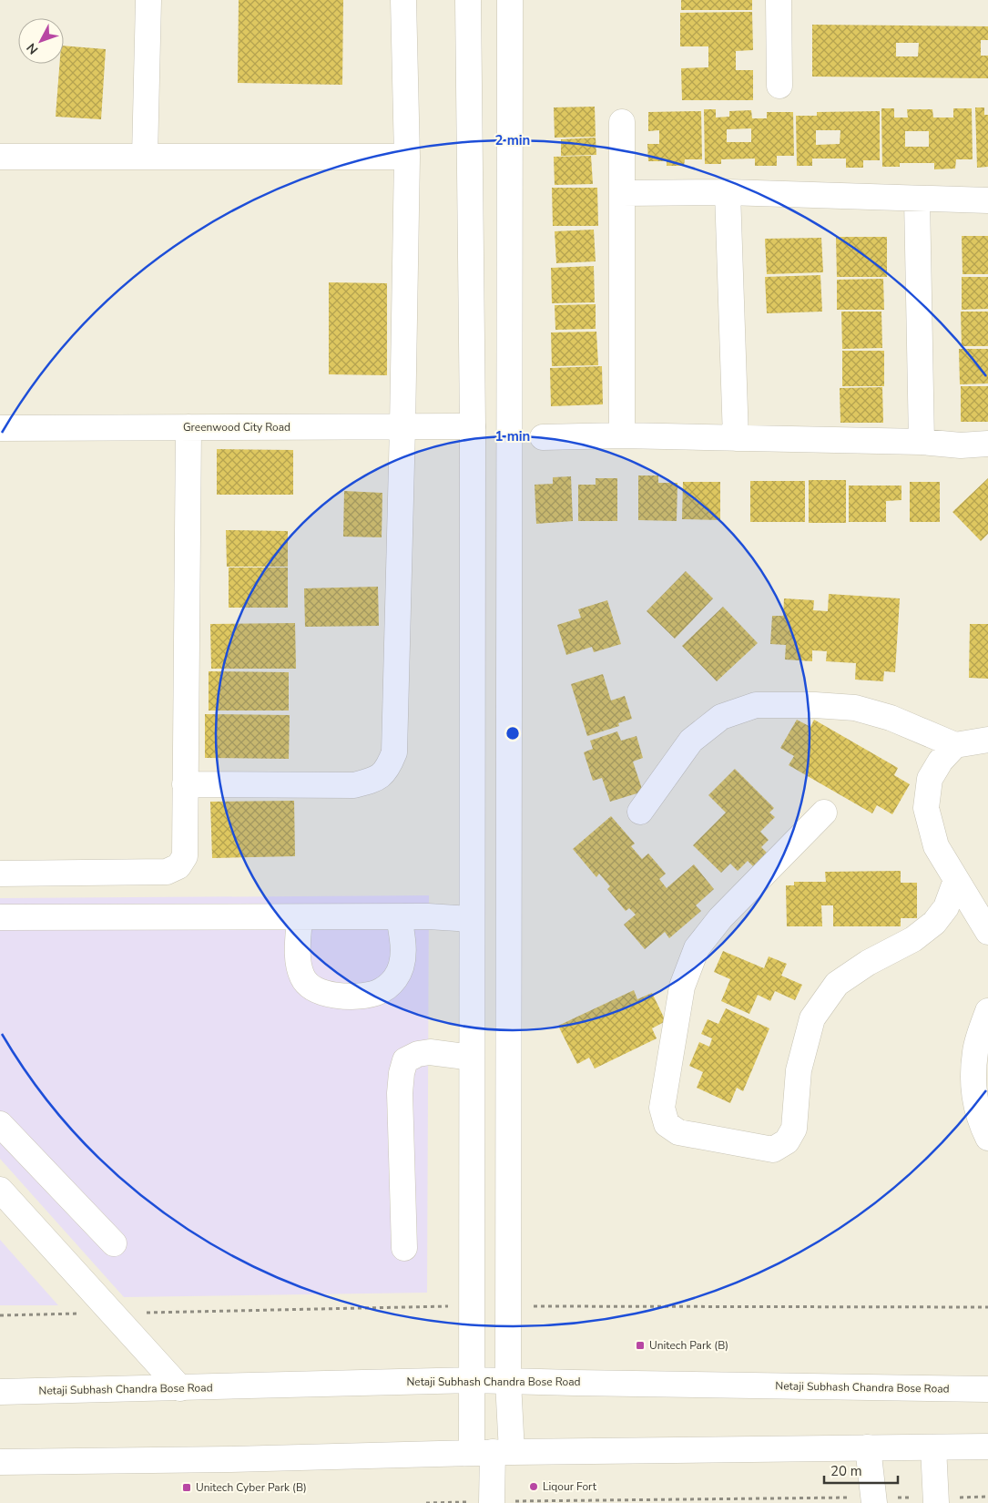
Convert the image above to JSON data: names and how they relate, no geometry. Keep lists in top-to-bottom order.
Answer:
{
  "streets": {
    "main road": ["Greenwood City Road", "Netaji Subhash Chandra Bose Road"]
  },
  "places": {
    "transit": ["Unitech Park (B)", "Unitech Cyber Park (B)"],
    "other": ["Liqour Fort"]
  },
  "scale_bar": "20 m",
  "north": "bottom left",
  "rings": ["2 min", "1 min"]
}
